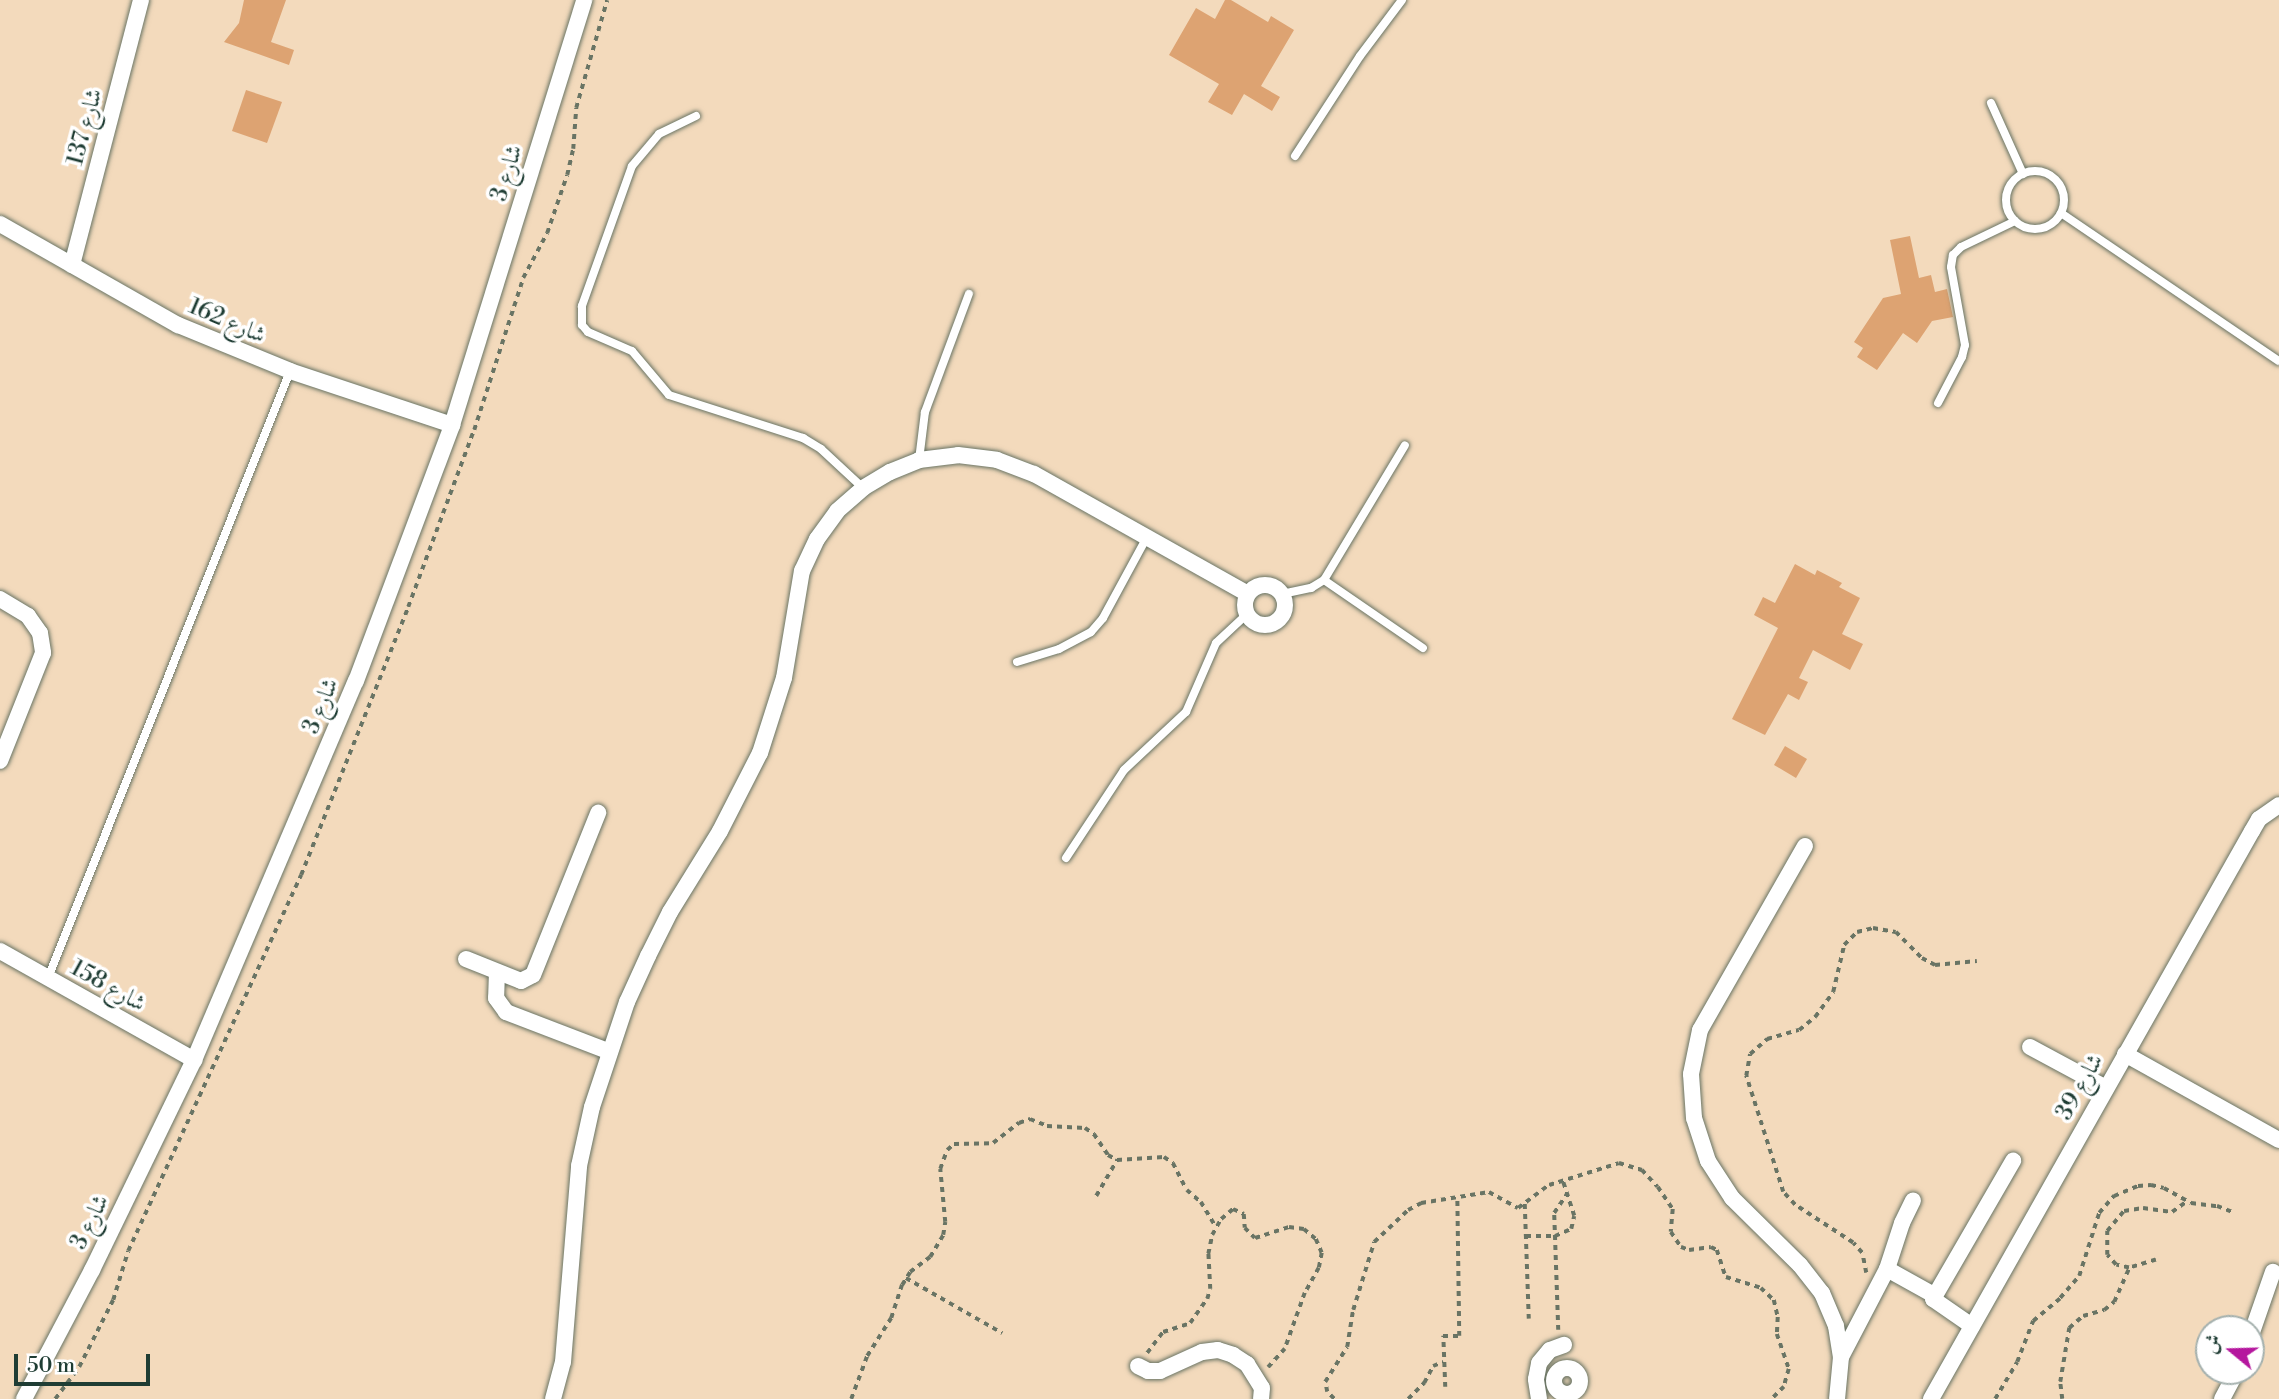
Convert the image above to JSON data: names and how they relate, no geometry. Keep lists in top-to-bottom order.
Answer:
{
  "streets": {
    "street": [
      "شارع 137",
      "شارع 3",
      "شارع 162",
      "شارع 158",
      "شارع 39"
    ]
  },
  "crossings": [
    ["شارع 137", "شارع 162"],
    ["شارع 3", "شارع 162"],
    ["شارع 3", "شارع 158"]
  ],
  "scale_bar": "50 m",
  "north": "left"
}
